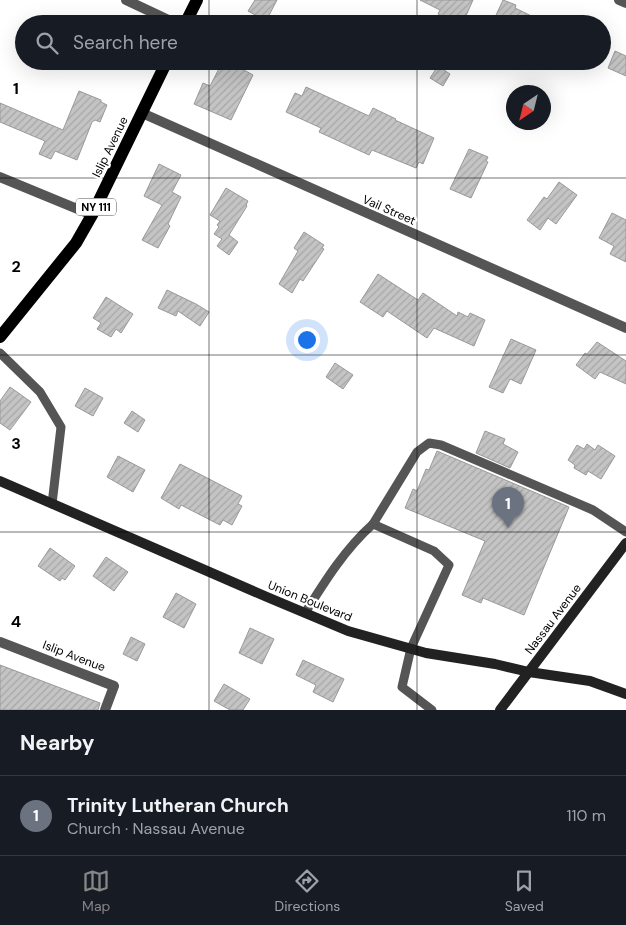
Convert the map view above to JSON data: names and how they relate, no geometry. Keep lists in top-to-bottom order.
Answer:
{
  "streets": {
    "main road": [
      "Islip Avenue",
      "NY 111",
      "Union Boulevard",
      "Nassau Avenue"
    ],
    "street": ["Vail Street"]
  },
  "crossings": [
    ["Islip Avenue", "Vail Street"],
    ["Union Boulevard", "Nassau Avenue"]
  ],
  "north": "bottom left",
  "page": {
    "search": "Search here",
    "pins": "1",
    "heading": "Nearby",
    "list": [
      {
        "mark": "1",
        "name": "Trinity Lutheran Church",
        "note": "Church · Nassau Avenue",
        "value": "110 m"
      }
    ],
    "nav": ["Map", "Directions", "Saved"]
  },
  "grid": {
    "rows": [
      "1",
      "2",
      "3",
      "4"
    ]
  }
}
